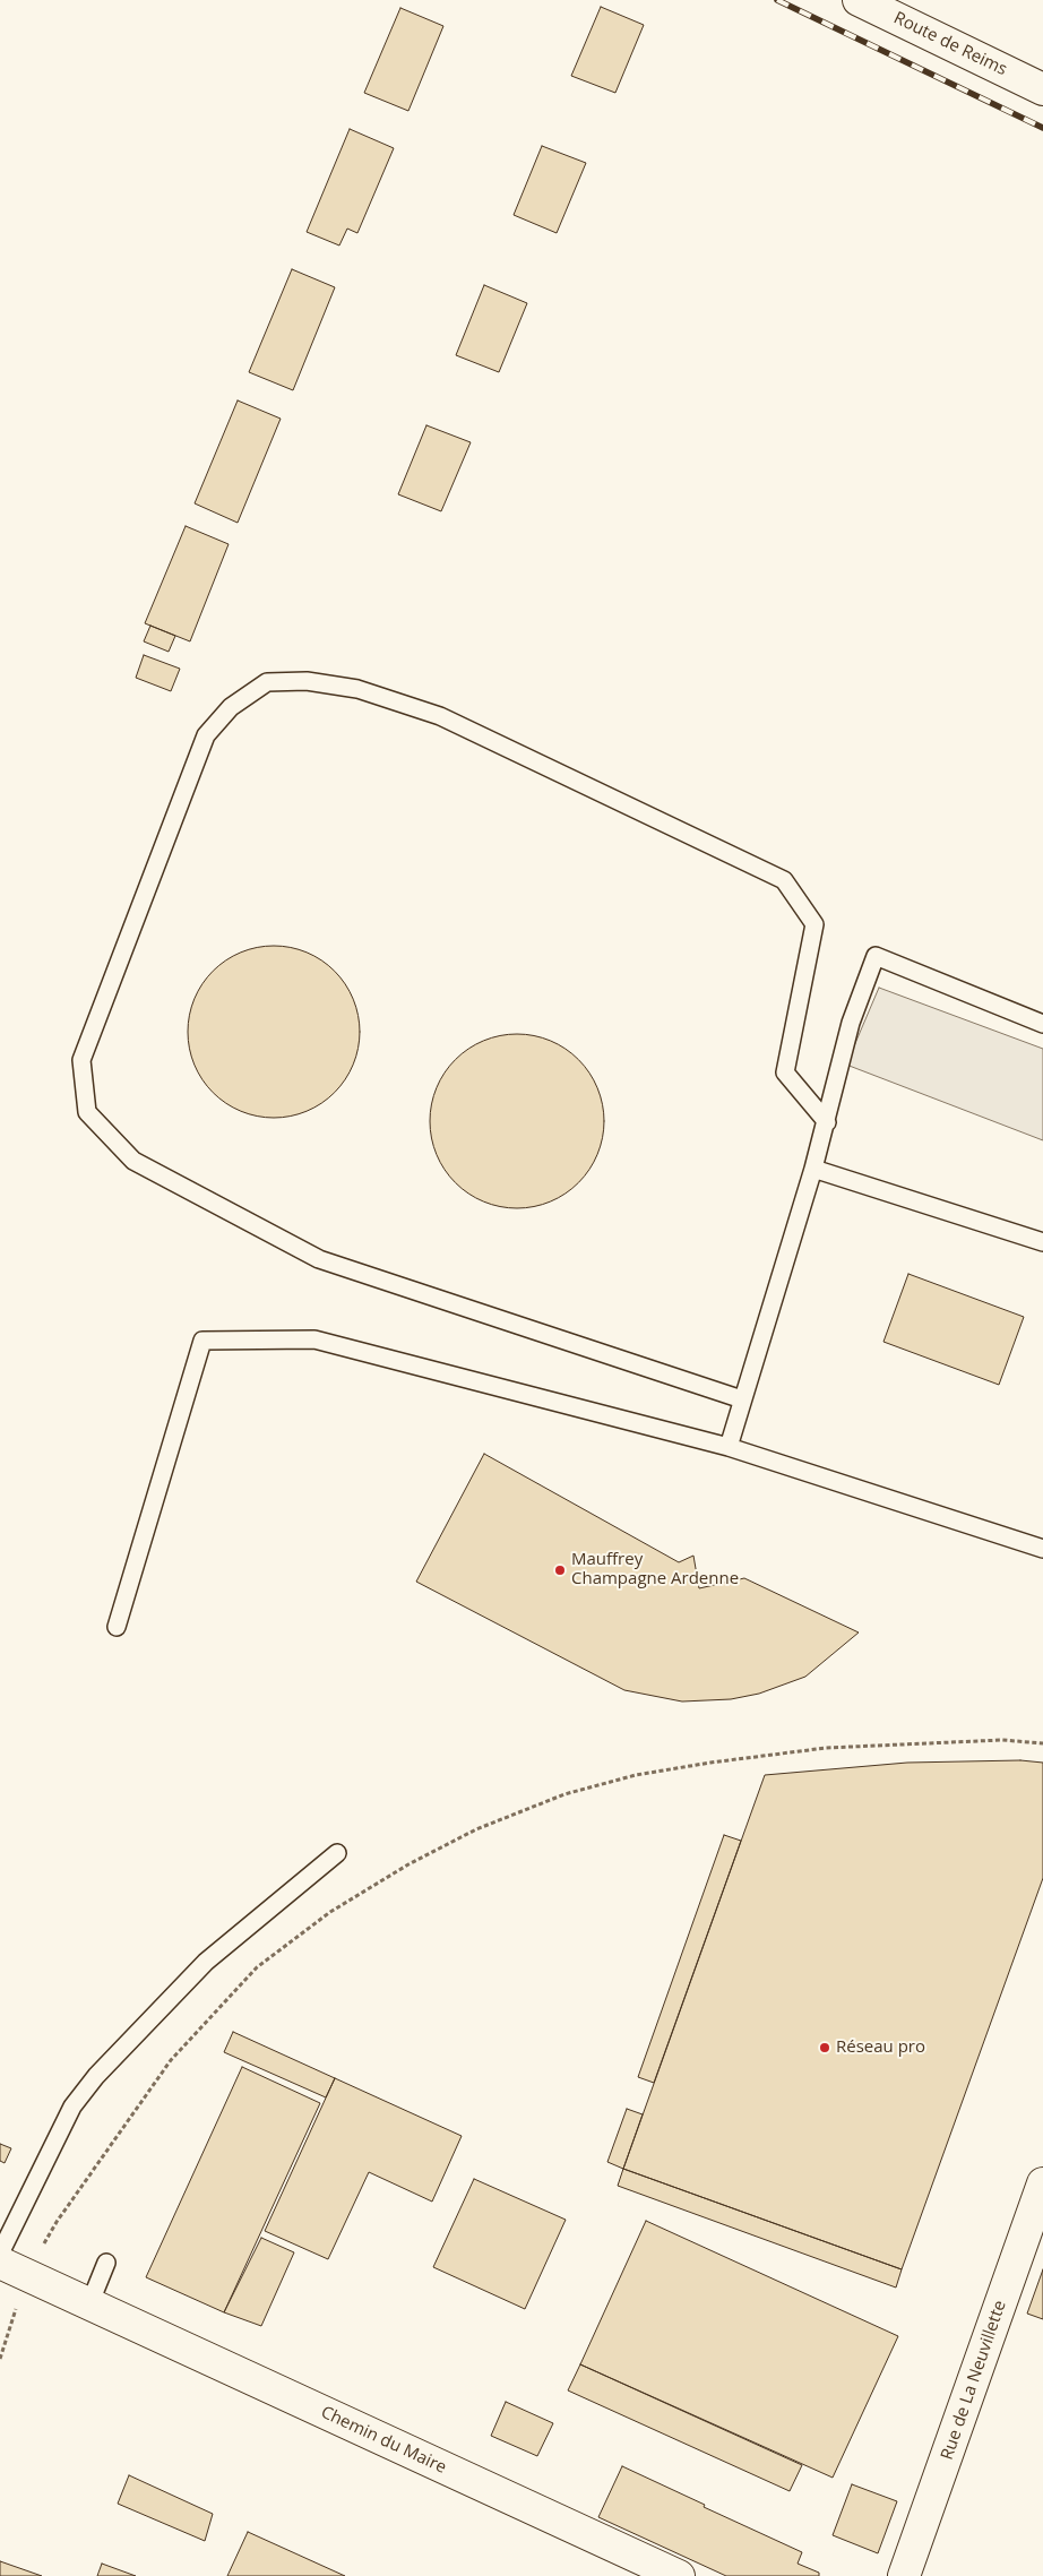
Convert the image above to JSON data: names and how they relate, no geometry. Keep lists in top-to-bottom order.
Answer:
{
  "streets": {
    "street": ["Route de Reims", "Rue de La Neuvillette", "Chemin du Maire"]
  },
  "places": ["Mauffrey Champagne Ardenne", "Réseau pro"]
}
